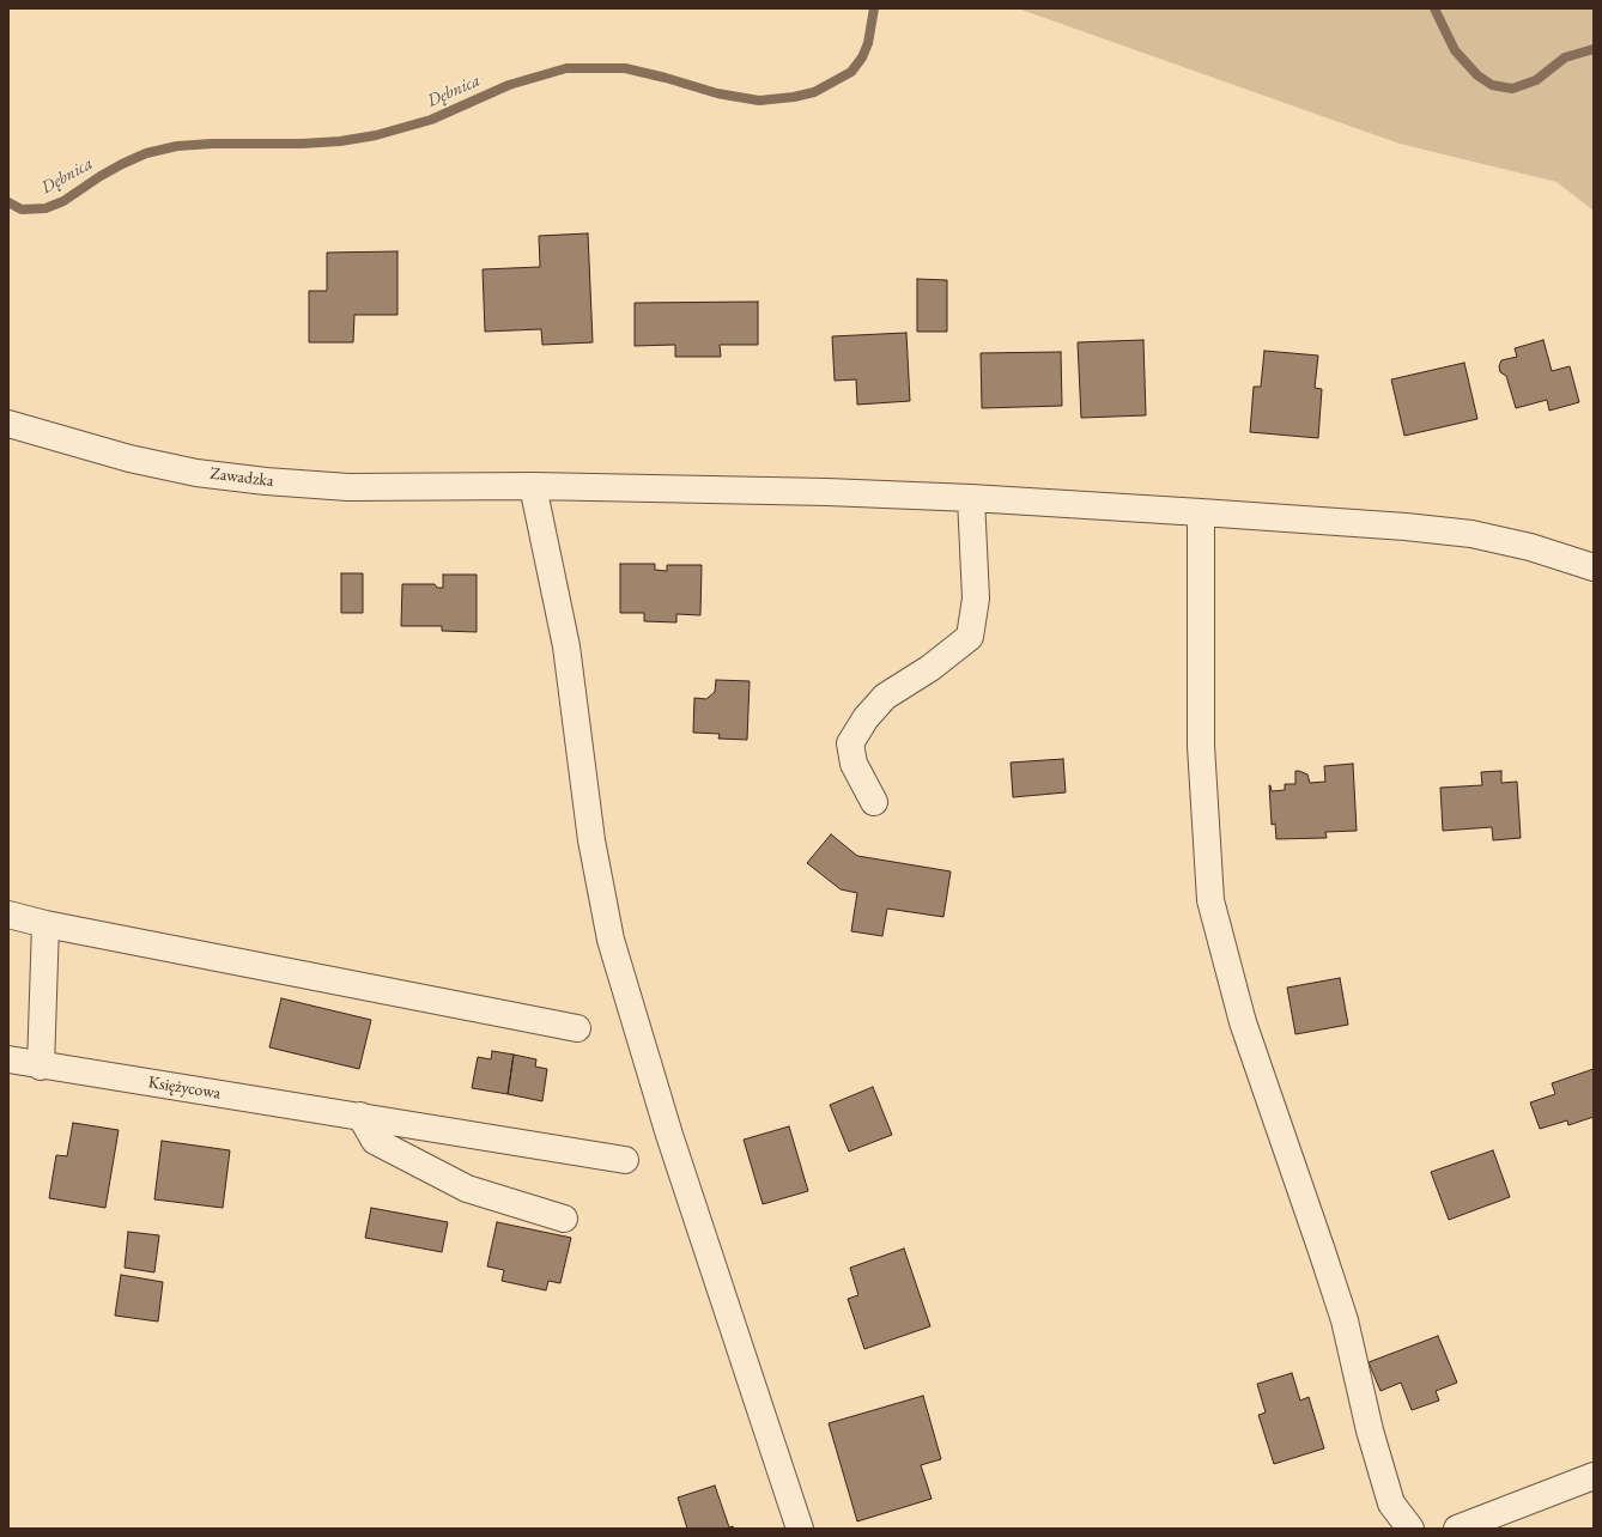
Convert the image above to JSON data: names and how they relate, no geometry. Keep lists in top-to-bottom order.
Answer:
{
  "streets": {
    "street": ["Zawadzka", "Księżycowa"]
  },
  "water": ["Dębnica"]
}
